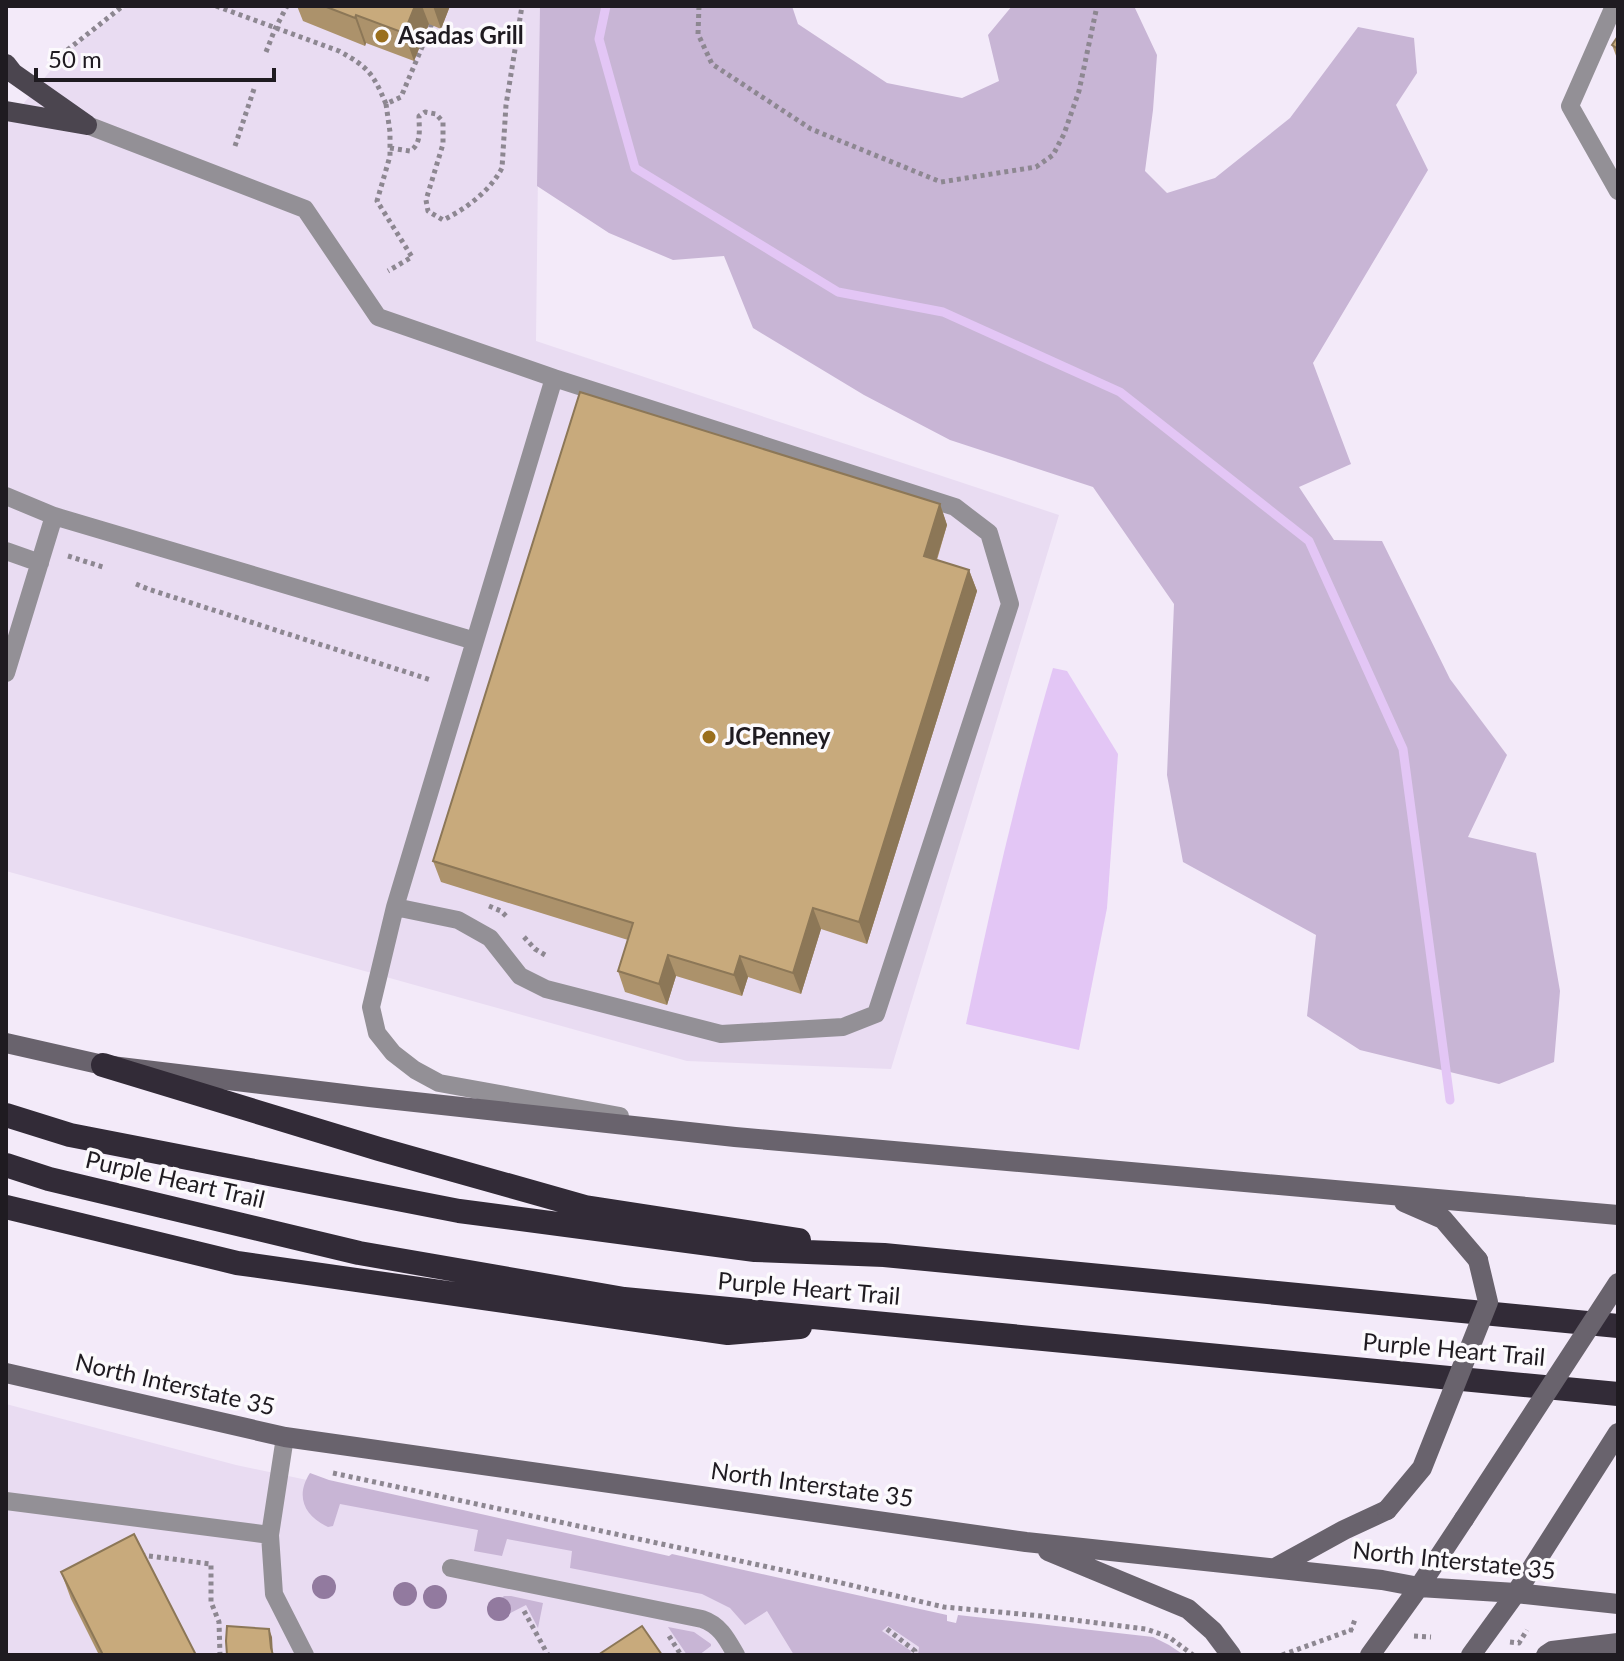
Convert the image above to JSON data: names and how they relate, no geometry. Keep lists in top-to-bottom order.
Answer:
{
  "streets": {
    "highway": ["Purple Heart Trail"],
    "main road": ["North Interstate 35"]
  },
  "places": ["Asadas Grill", "JCPenney"],
  "scale_bar": "50 m"
}
